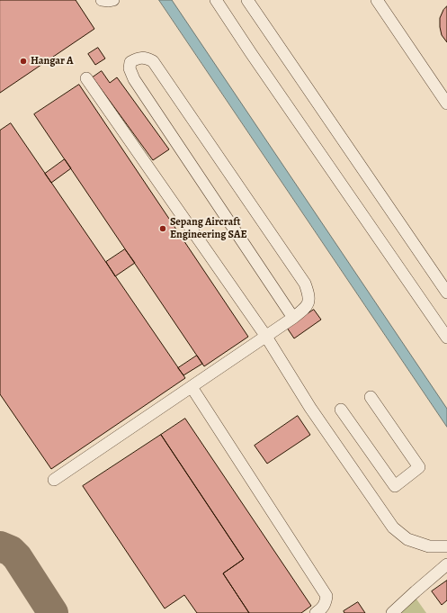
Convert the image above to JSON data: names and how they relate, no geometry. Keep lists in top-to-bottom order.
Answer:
{
  "places": ["Hangar A", "Sepang Aircraft Engineering SAE"]
}
